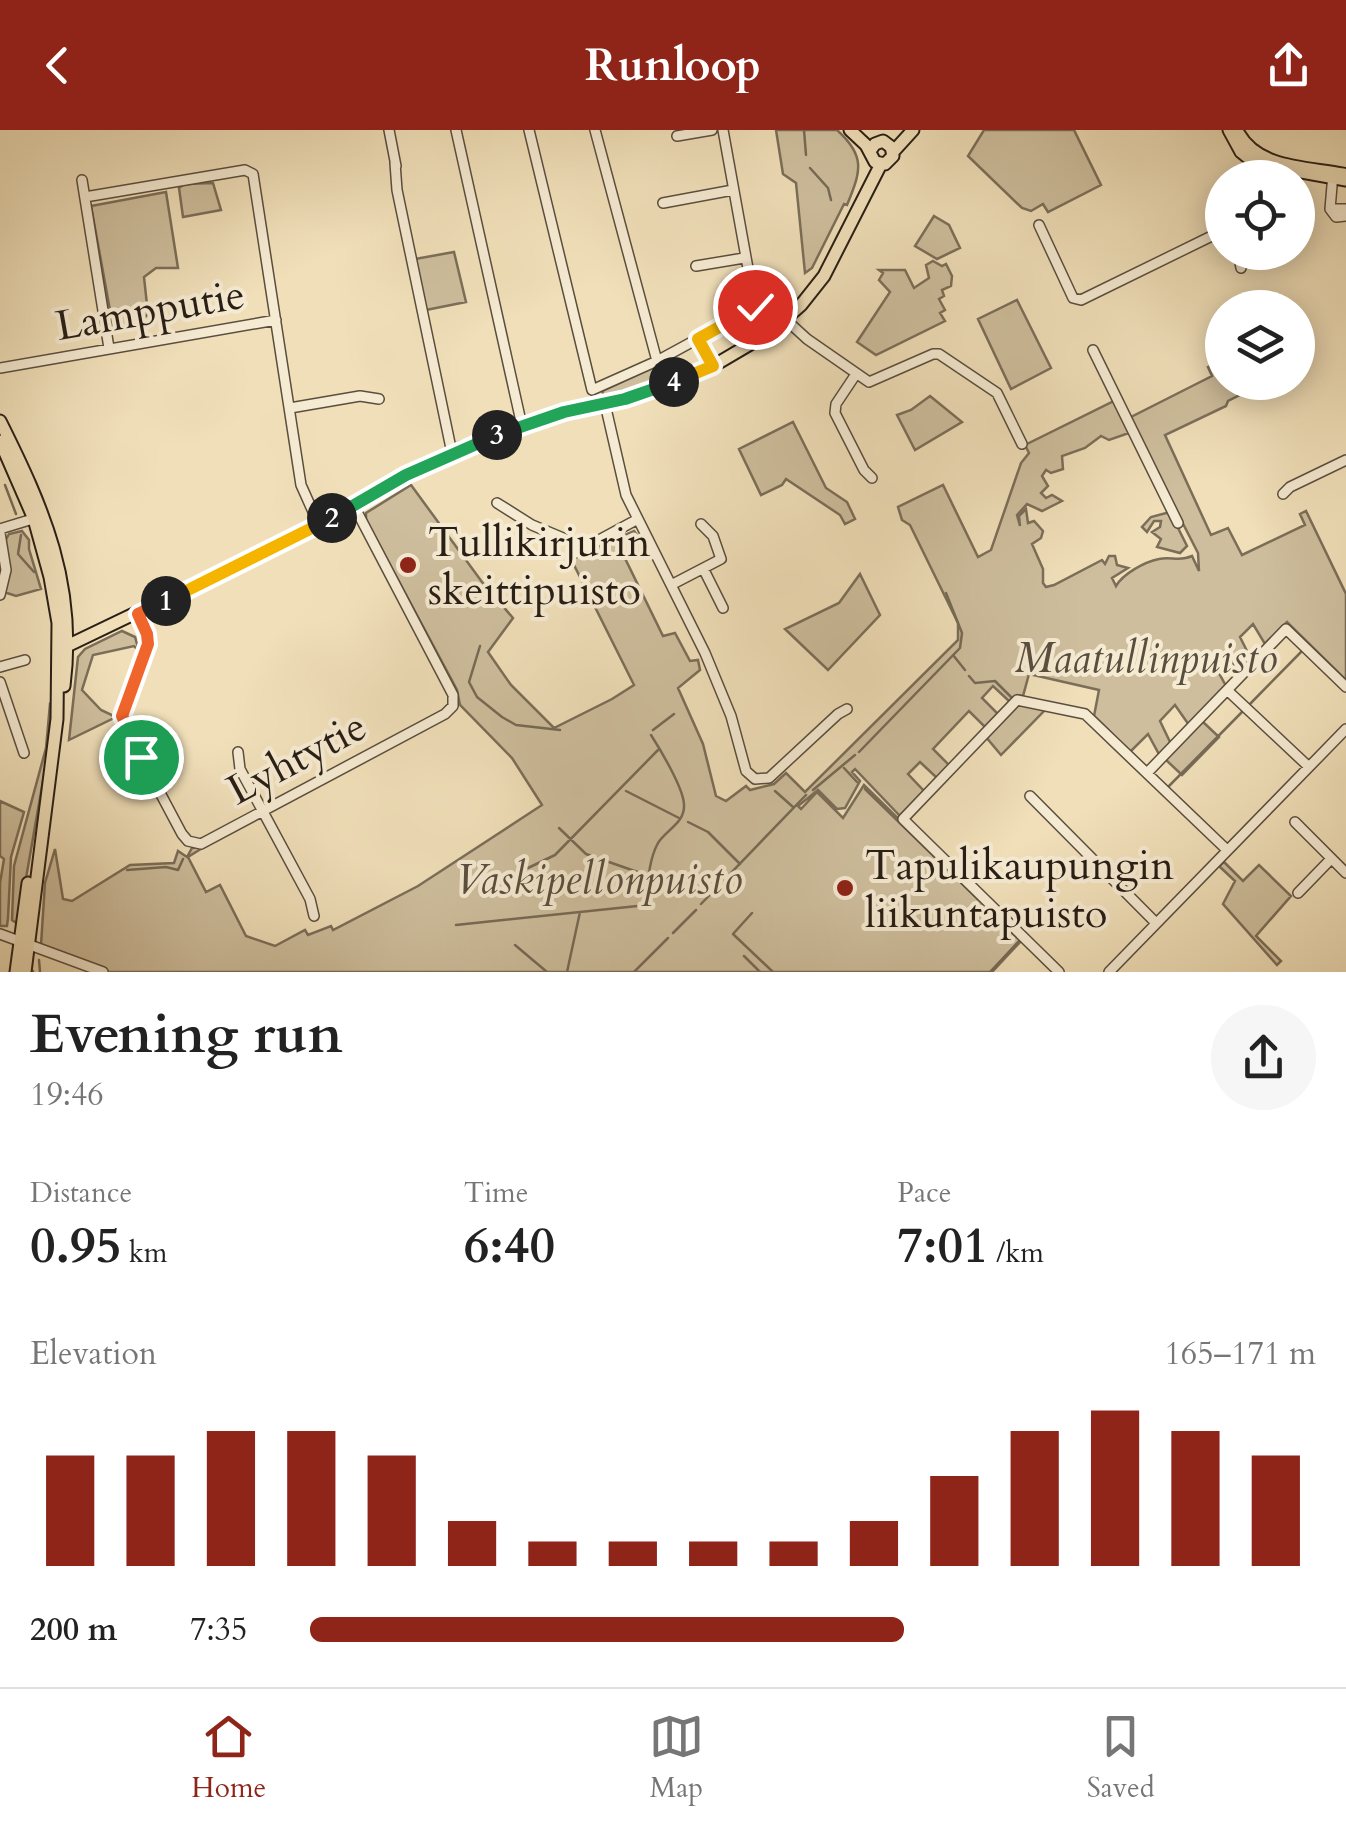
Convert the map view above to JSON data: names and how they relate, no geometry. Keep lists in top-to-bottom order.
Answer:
{
  "streets": {
    "street": ["Lampputie", "Lyhtytie"]
  },
  "parks": ["Maatullinpuisto", "Vaskipellonpuisto"],
  "places": ["Tullikirjurin skeittipuisto", "Tapulikaupungin liikuntapuisto"],
  "page": {
    "header": "Runloop",
    "pins": [
      "4",
      "3",
      "2",
      "1"
    ],
    "heading": ["Evening run", "19:46"],
    "stats": [
      ["Distance", "0.95 km"],
      ["Time", "6:40"],
      ["Pace", "7:01 /km"]
    ],
    "chart": ["Elevation", "165–171 m"],
    "list": [
      {
        "name": "200 m",
        "note": "7:35"
      }
    ],
    "tabs": ["Home", "Map", "Saved"]
  }
}
